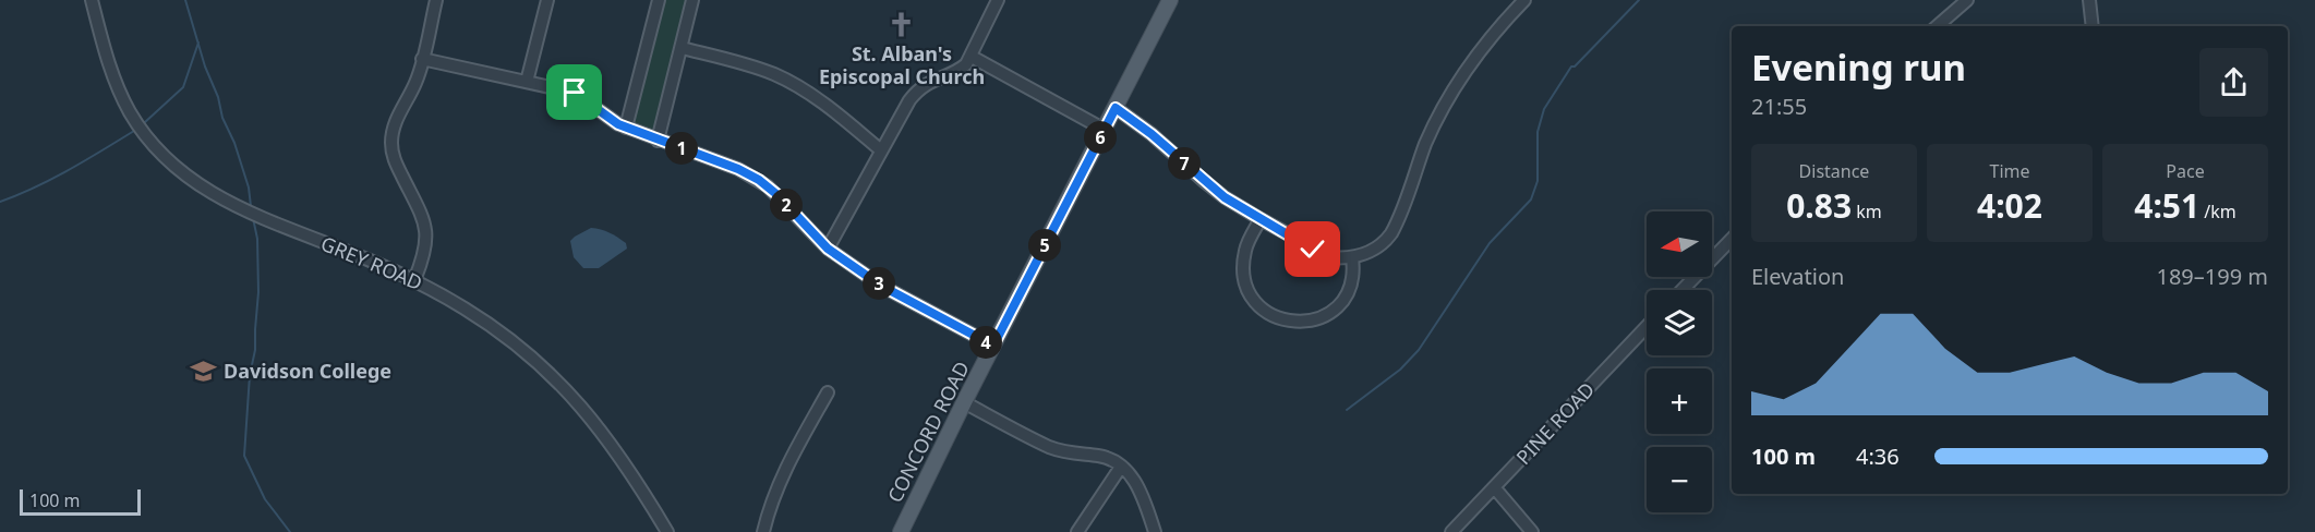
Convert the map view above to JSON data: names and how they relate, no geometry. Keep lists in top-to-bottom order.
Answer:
{
  "streets": {
    "main road": ["CONCORD ROAD"],
    "street": ["GREY ROAD", "PINE ROAD"]
  },
  "places": {
    "church": ["St. Alban's Episcopal Church"],
    "school or university": ["Davidson College"]
  },
  "scale_bar": "100 m",
  "north": "left",
  "page": {
    "heading": ["Evening run", "21:55"],
    "pins": [
      "6",
      "1",
      "7",
      "2",
      "5",
      "3",
      "4"
    ],
    "stats": [
      ["Distance", "0.83 km"],
      ["Time", "4:02"],
      ["Pace", "4:51 /km"]
    ],
    "map_buttons": ["+", "−"],
    "chart": ["Elevation", "189–199 m"],
    "list": [
      {
        "name": "100 m",
        "note": "4:36"
      }
    ],
    "scale": "100 m"
  }
}
